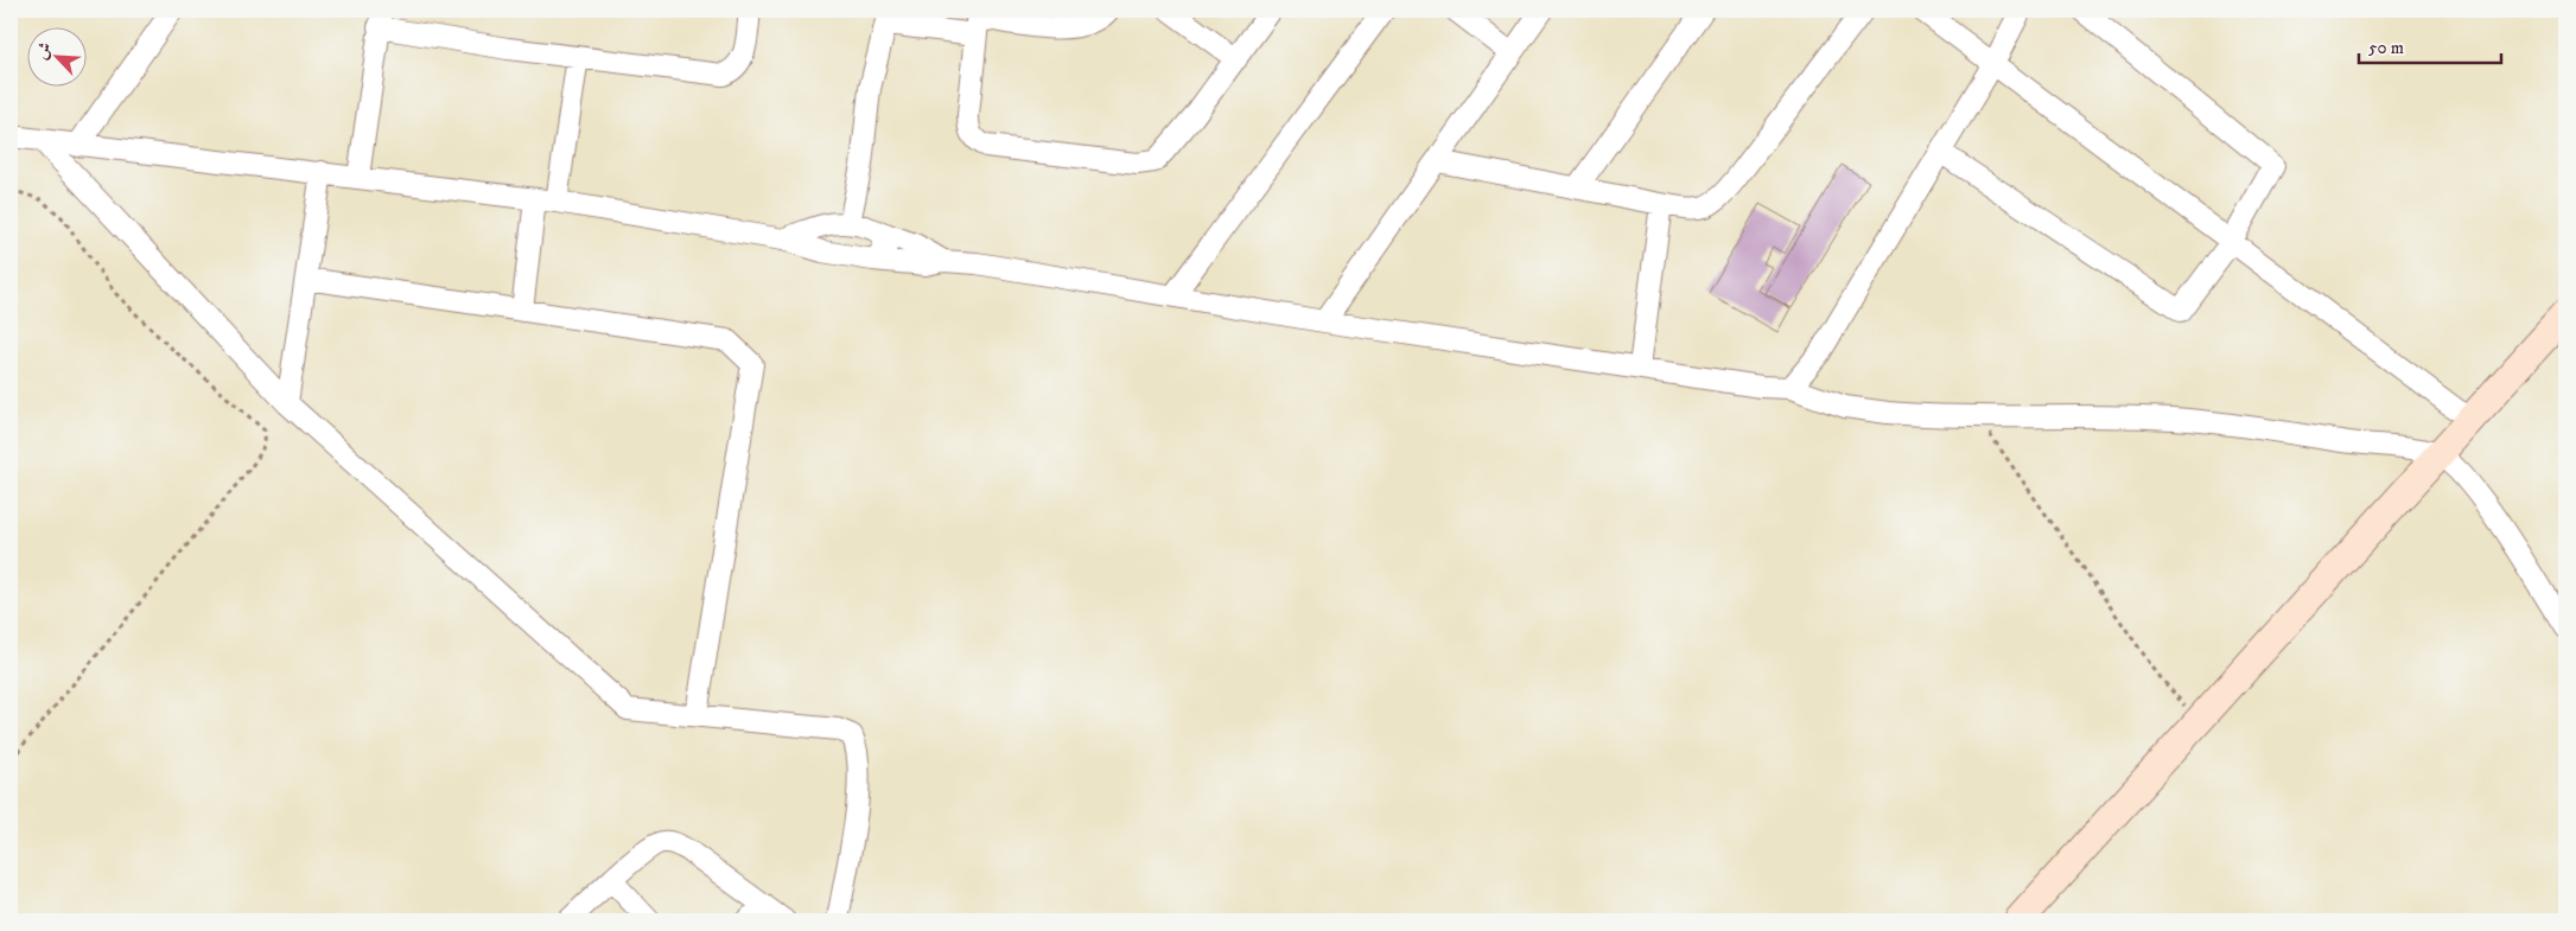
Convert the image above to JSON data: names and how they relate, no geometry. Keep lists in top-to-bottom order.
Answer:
{
  "scale_bar": "50 m",
  "north": "top left"
}
